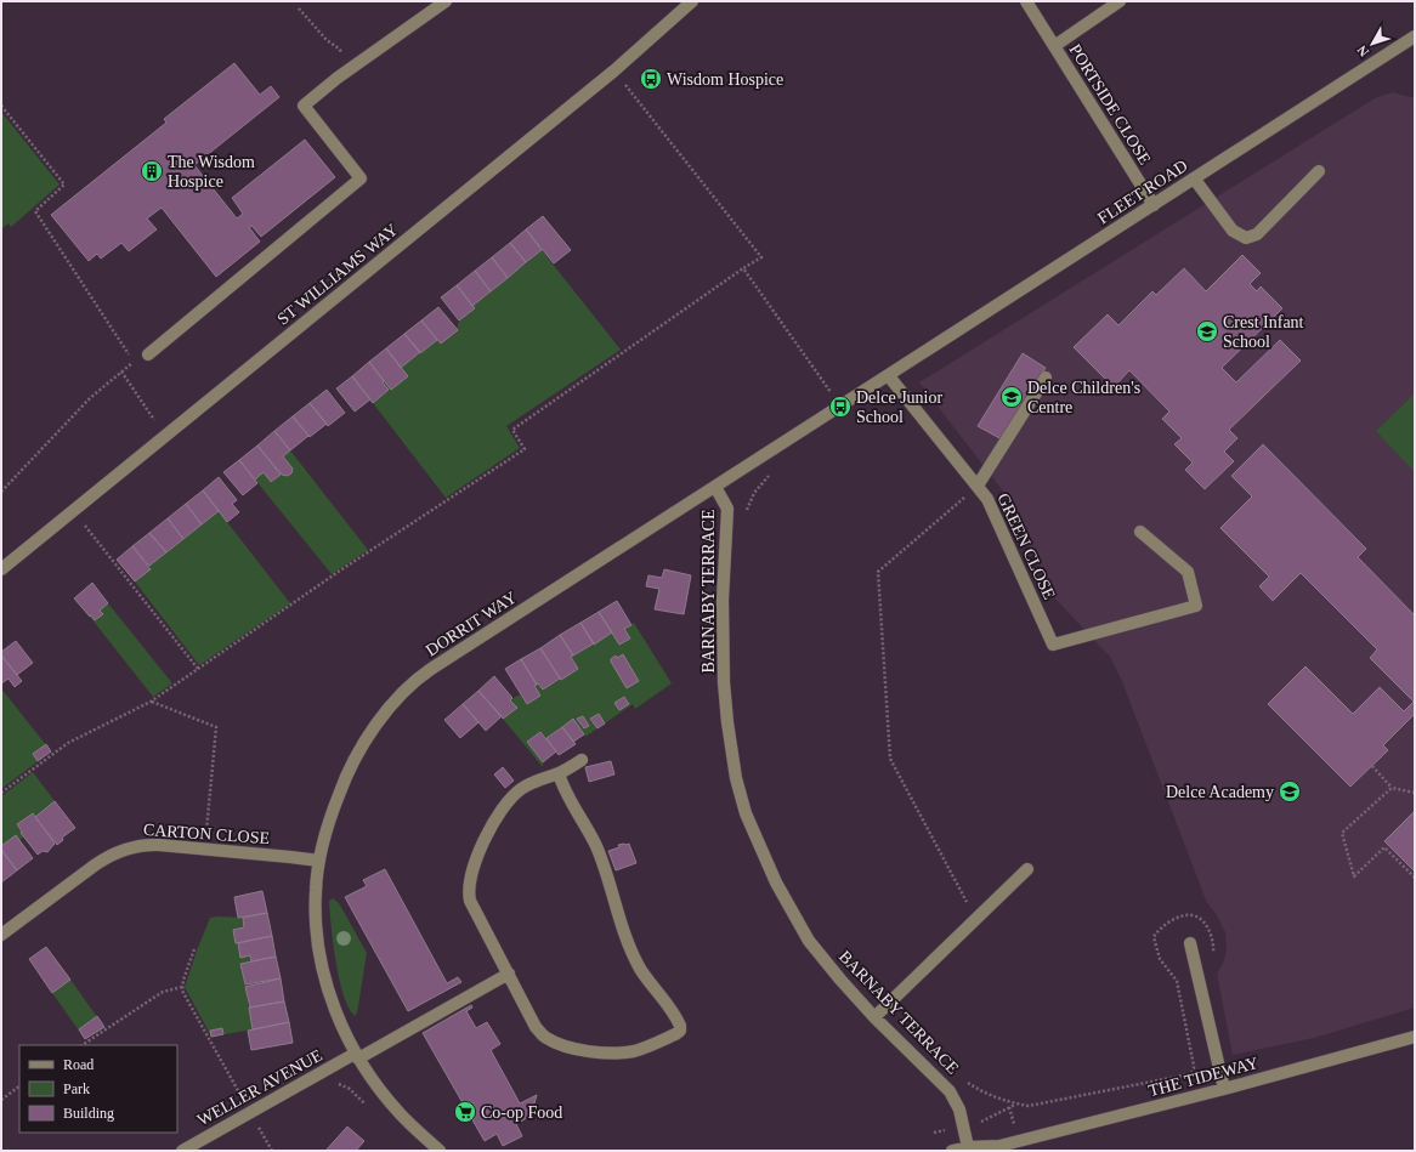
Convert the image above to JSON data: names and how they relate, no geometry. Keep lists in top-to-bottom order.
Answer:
{
  "streets": {
    "street": [
      "PORTSIDE CLOSE",
      "FLEET ROAD",
      "ST WILLIAMS WAY",
      "GREEN CLOSE",
      "BARNABY TERRACE",
      "DORRIT WAY",
      "CARTON CLOSE",
      "THE TIDEWAY",
      "WELLER AVENUE"
    ]
  },
  "crossings": [
    ["PORTSIDE CLOSE", "FLEET ROAD"],
    ["FLEET ROAD", "GREEN CLOSE"],
    ["FLEET ROAD", "DORRIT WAY"],
    ["GREEN CLOSE", "DORRIT WAY"],
    ["BARNABY TERRACE", "DORRIT WAY"],
    ["BARNABY TERRACE", "THE TIDEWAY"],
    ["DORRIT WAY", "CARTON CLOSE"],
    ["DORRIT WAY", "WELLER AVENUE"]
  ],
  "places": {
    "bus stop": ["Wisdom Hospice", "Delce Junior School"],
    "building": ["The Wisdom Hospice"],
    "school or university": ["Crest Infant School", "Delce Children's Centre", "Delce Academy"],
    "supermarket": ["Co-op Food"]
  },
  "legend": ["Road", "Park", "Building"],
  "north": "bottom left"
}
